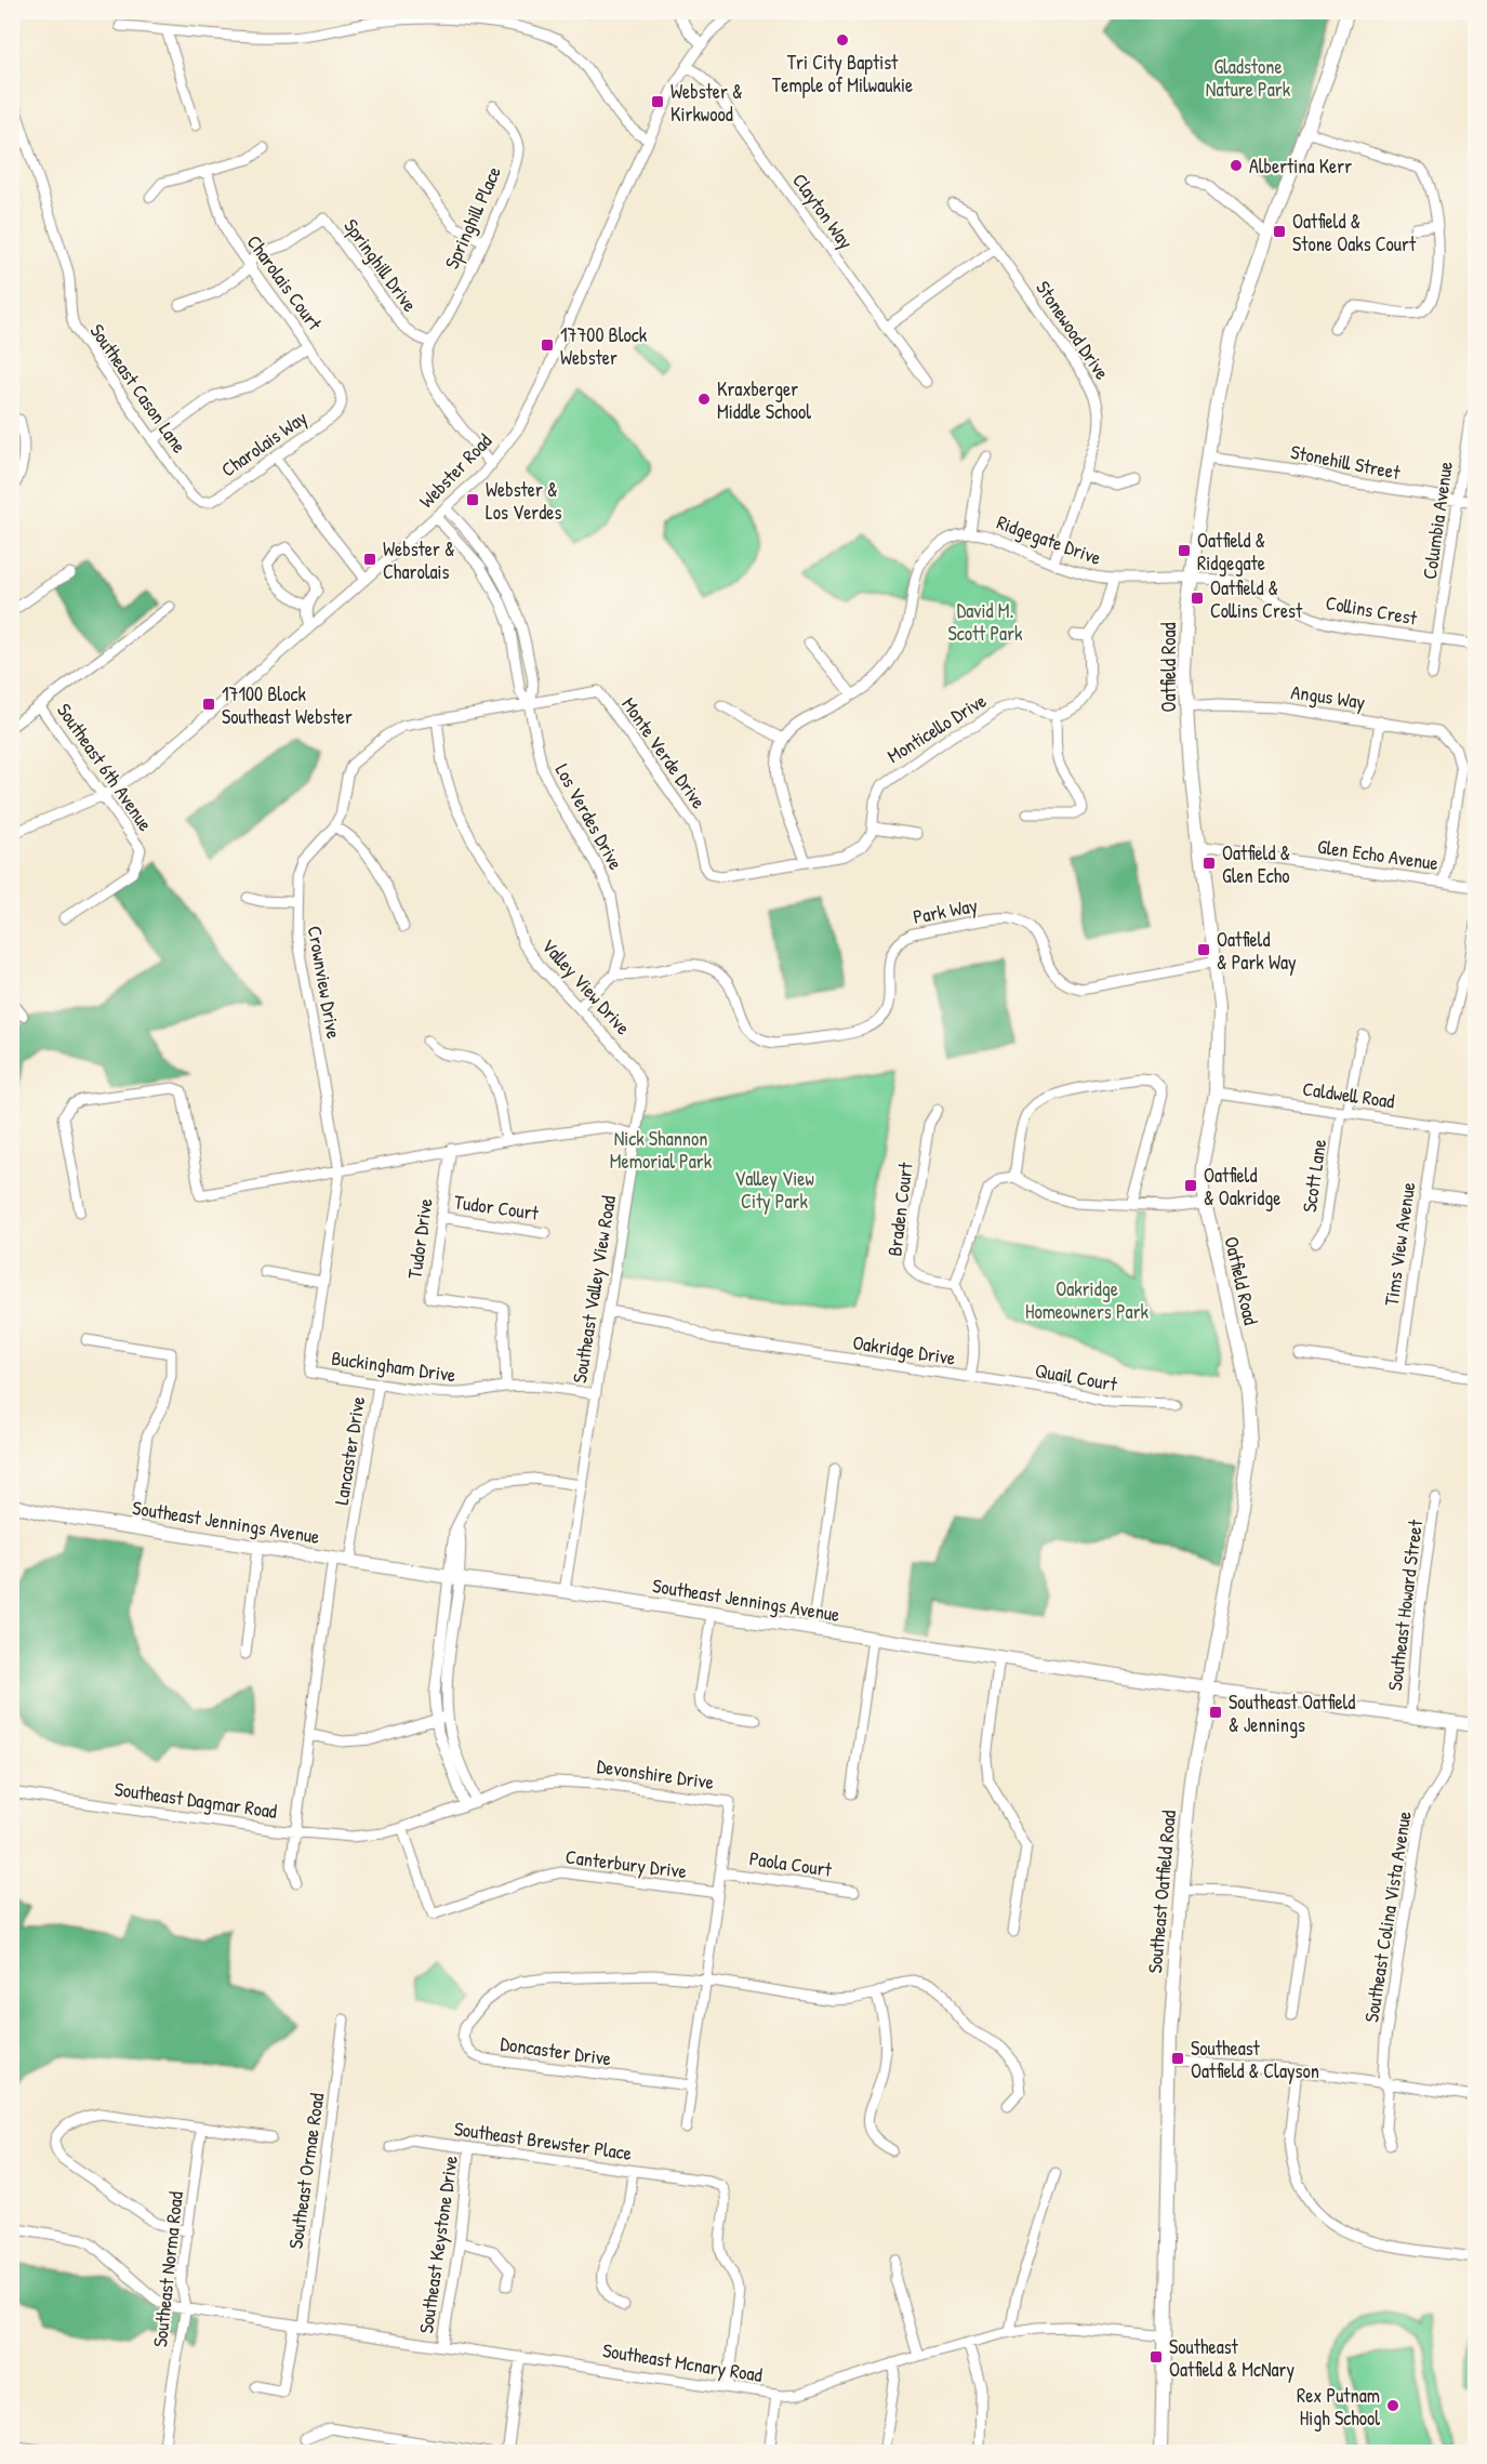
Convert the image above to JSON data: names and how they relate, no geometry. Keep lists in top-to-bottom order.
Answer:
{
  "streets": {
    "main road": ["Oatfield Road", "Southeast Jennings Avenue", "Southeast Oatfield Road"],
    "street": [
      "Clayton Way",
      "Springhill Place",
      "Springhill Drive",
      "Charolais Court",
      "Stonewood Drive",
      "Southeast Cason Lane",
      "Charolais Way",
      "Stonehill Street",
      "Webster Road",
      "Columbia Avenue",
      "Ridgegate Drive",
      "Collins Crest",
      "Angus Way",
      "Monticello Drive",
      "Monte Verde Drive",
      "Southeast 6th Avenue",
      "Los Verdes Drive",
      "Glen Echo Avenue",
      "Park Way",
      "Crownview Drive",
      "Valley View Drive",
      "Caldwell Road",
      "Scott Lane",
      "Tudor Court",
      "Braden Court",
      "Tudor Drive",
      "Tims View Avenue",
      "Southeast Valley View Road",
      "Oakridge Drive",
      "Buckingham Drive",
      "Quail Court",
      "Lancaster Drive",
      "Southeast Howard Street",
      "Devonshire Drive",
      "Southeast Dagmar Road",
      "Canterbury Drive",
      "Paola Court",
      "Southeast Colina Vista Avenue",
      "Doncaster Drive",
      "Southeast Brewster Place",
      "Southeast Ormae Road",
      "Southeast Keystone Drive",
      "Southeast Norma Road",
      "Southeast Mcnary Road"
    ]
  },
  "crossings": [
    ["Clayton Way", "Webster Road"],
    ["Springhill Place", "Springhill Drive"],
    ["Springhill Drive", "Charolais Court"],
    ["Charolais Court", "Charolais Way"],
    ["Stonewood Drive", "Ridgegate Drive"],
    ["Southeast Cason Lane", "Charolais Way"],
    ["Stonehill Street", "Columbia Avenue"],
    ["Stonehill Street", "Oatfield Road"],
    ["Webster Road", "Southeast 6th Avenue"],
    ["Webster Road", "Los Verdes Drive"],
    ["Columbia Avenue", "Collins Crest"],
    ["Ridgegate Drive", "Collins Crest"],
    ["Ridgegate Drive", "Oatfield Road"],
    ["Collins Crest", "Oatfield Road"],
    ["Oatfield Road", "Angus Way"],
    ["Oatfield Road", "Glen Echo Avenue"],
    ["Oatfield Road", "Park Way"],
    ["Oatfield Road", "Caldwell Road"],
    ["Oatfield Road", "Southeast Oatfield Road"],
    ["Angus Way", "Glen Echo Avenue"],
    ["Monte Verde Drive", "Crownview Drive"],
    ["Los Verdes Drive", "Park Way"],
    ["Los Verdes Drive", "Crownview Drive"],
    ["Crownview Drive", "Valley View Drive"],
    ["Crownview Drive", "Buckingham Drive"],
    ["Valley View Drive", "Southeast Valley View Road"],
    ["Caldwell Road", "Scott Lane"],
    ["Caldwell Road", "Tims View Avenue"],
    ["Tudor Court", "Tudor Drive"],
    ["Braden Court", "Oakridge Drive"],
    ["Tudor Drive", "Buckingham Drive"],
    ["Southeast Valley View Road", "Oakridge Drive"],
    ["Southeast Valley View Road", "Buckingham Drive"],
    ["Southeast Valley View Road", "Southeast Jennings Avenue"],
    ["Oakridge Drive", "Quail Court"],
    ["Buckingham Drive", "Lancaster Drive"],
    ["Lancaster Drive", "Southeast Jennings Avenue"],
    ["Southeast Jennings Avenue", "Southeast Howard Street"],
    ["Southeast Jennings Avenue", "Southeast Dagmar Road"],
    ["Southeast Jennings Avenue", "Southeast Oatfield Road"],
    ["Southeast Jennings Avenue", "Southeast Colina Vista Avenue"],
    ["Devonshire Drive", "Southeast Dagmar Road"],
    ["Devonshire Drive", "Canterbury Drive"],
    ["Devonshire Drive", "Paola Court"],
    ["Devonshire Drive", "Doncaster Drive"],
    ["Southeast Oatfield Road", "Southeast Mcnary Road"],
    ["Southeast Brewster Place", "Southeast Keystone Drive"],
    ["Southeast Brewster Place", "Southeast Mcnary Road"],
    ["Southeast Ormae Road", "Southeast Mcnary Road"],
    ["Southeast Keystone Drive", "Southeast Mcnary Road"],
    ["Southeast Norma Road", "Southeast Mcnary Road"]
  ],
  "parks": [
    "Gladstone Nature Park",
    "David M. Scott Park",
    "Nick Shannon Memorial Park",
    "Valley View City Park",
    "Oakridge Homeowners Park"
  ],
  "places": {
    "other": [
      "Tri City Baptist Temple of Milwaukie",
      "Albertina Kerr",
      "Kraxberger Middle School",
      "Rex Putnam High School"
    ],
    "transit": [
      "Webster & Kirkwood",
      "Oatfield & Stone Oaks Court",
      "17700 Block Webster",
      "Webster & Los Verdes",
      "Oatfield & Ridgegate",
      "Webster & Charolais",
      "Oatfield & Collins Crest",
      "17100 Block Southeast Webster",
      "Oatfield & Glen Echo",
      "Oatfield & Park Way",
      "Oatfield & Oakridge",
      "Southeast Oatfield & Jennings",
      "Southeast Oatfield & Clayson",
      "Southeast Oatfield & McNary"
    ]
  }
}
